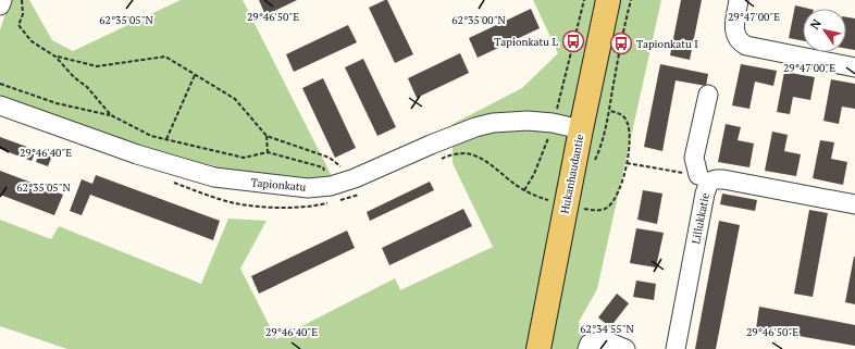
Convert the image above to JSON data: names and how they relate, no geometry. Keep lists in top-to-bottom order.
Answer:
{
  "streets": {
    "main road": ["Hukanhaudantie"],
    "street": ["Tapionkatu", "Lillukkatie"]
  },
  "crossings": [
    ["Hukanhaudantie", "Tapionkatu"]
  ],
  "places": {
    "bus stop": ["Tapionkatu L", "Tapionkatu I"]
  },
  "north": "top left",
  "coordinates": [
    "29°46'50\"E",
    "29°47'00\"E",
    "62°35'05\"N",
    "62°35'00\"N",
    "29°46'40\"E",
    "62°34'55\"N"
  ]
}
